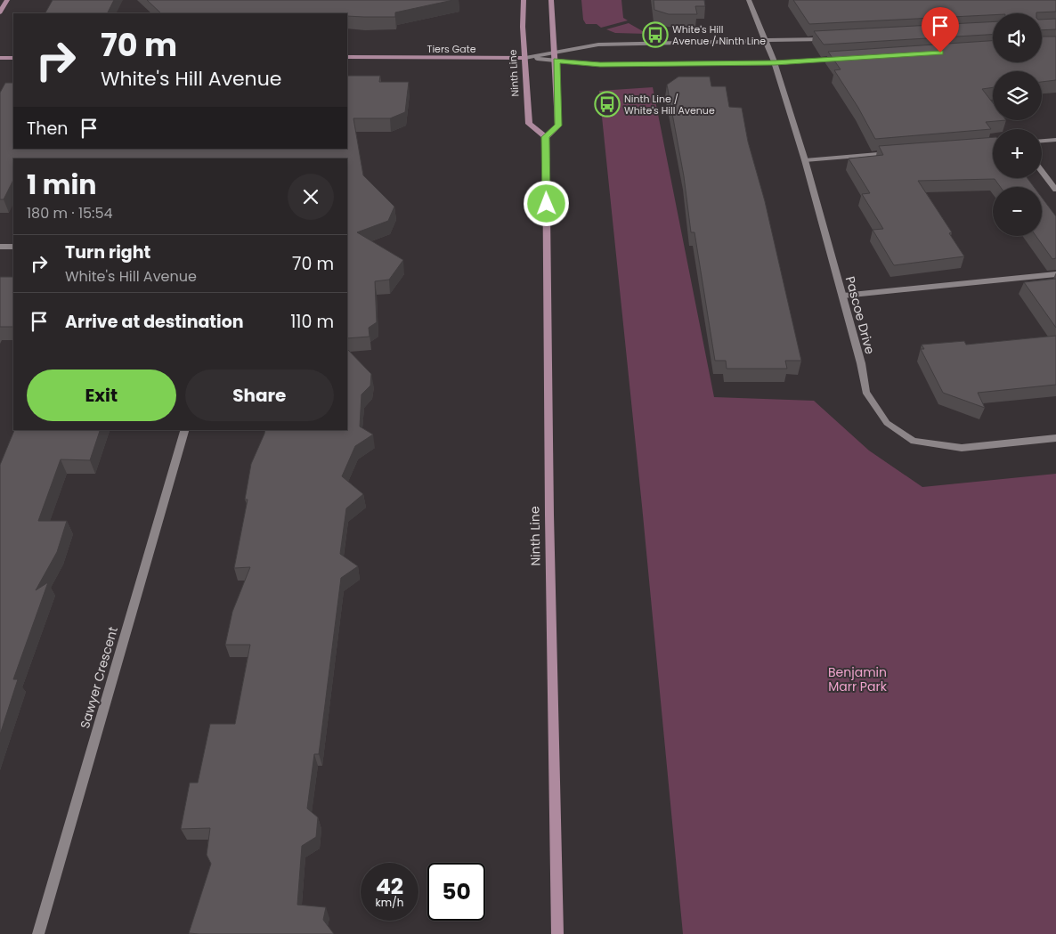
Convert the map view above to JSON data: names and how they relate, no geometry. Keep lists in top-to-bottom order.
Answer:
{
  "streets": {
    "main road": ["Tiers Gate", "Ninth Line"],
    "street": ["Pascoe Drive", "Sawyer Crescent"]
  },
  "crossings": [
    ["Tiers Gate", "Ninth Line"],
    ["Tiers Gate", "Pascoe Drive"]
  ],
  "parks": ["Benjamin Marr Park"],
  "places": {
    "bus stop": ["White's Hill Avenue / Ninth Line", "Ninth Line / White's Hill Avenue"]
  },
  "page": {
    "map_buttons": ["+", "−"],
    "turn": ["70 m", "White's Hill Avenue"],
    "then": "Then",
    "heading": ["1 min", "180 m · 15:54"],
    "list": [
      {
        "name": "Turn right",
        "note": "White's Hill Avenue",
        "value": "70 m"
      },
      {
        "name": "Arrive at destination",
        "value": "110 m"
      }
    ],
    "buttons": ["Exit", "Share"],
    "speed": "42 km/h",
    "limit": "50"
  }
}
